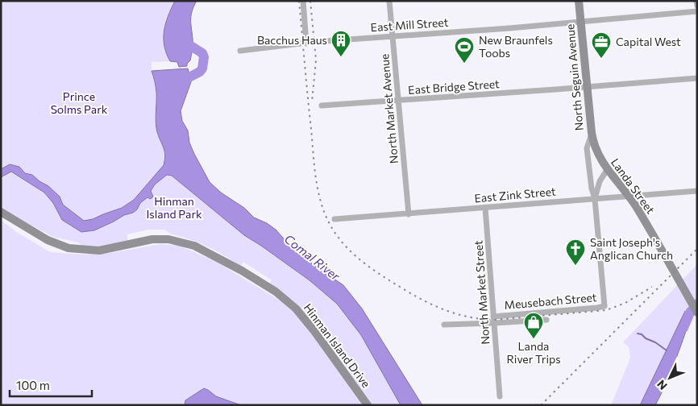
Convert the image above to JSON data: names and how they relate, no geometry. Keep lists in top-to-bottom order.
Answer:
{
  "streets": {
    "street": [
      "East Mill Street",
      "North Seguin Avenue",
      "East Bridge Street",
      "North Market Avenue",
      "Landa Street",
      "East Zink Street",
      "North Market Street",
      "Meusebach Street",
      "Hinman Island Drive"
    ]
  },
  "crossings": [
    ["East Mill Street", "North Seguin Avenue"],
    ["East Mill Street", "North Market Avenue"],
    ["North Seguin Avenue", "East Bridge Street"],
    ["North Seguin Avenue", "Landa Street"],
    ["North Seguin Avenue", "East Zink Street"],
    ["North Seguin Avenue", "Meusebach Street"],
    ["East Bridge Street", "North Market Avenue"],
    ["North Market Avenue", "East Zink Street"],
    ["Landa Street", "East Zink Street"],
    ["East Zink Street", "North Market Street"],
    ["North Market Street", "Meusebach Street"]
  ],
  "water": ["Comal River"],
  "parks": ["Prince Solms Park", "Hinman Island Park"],
  "places": {
    "building": ["Bacchus Haus"],
    "office": ["Capital West"],
    "sports": ["New Braunfels Toobs"],
    "church": ["Saint Joseph's Anglican Church"],
    "shop": ["Landa River Trips"]
  },
  "scale_bar": "100 m",
  "north": "bottom left"
}
